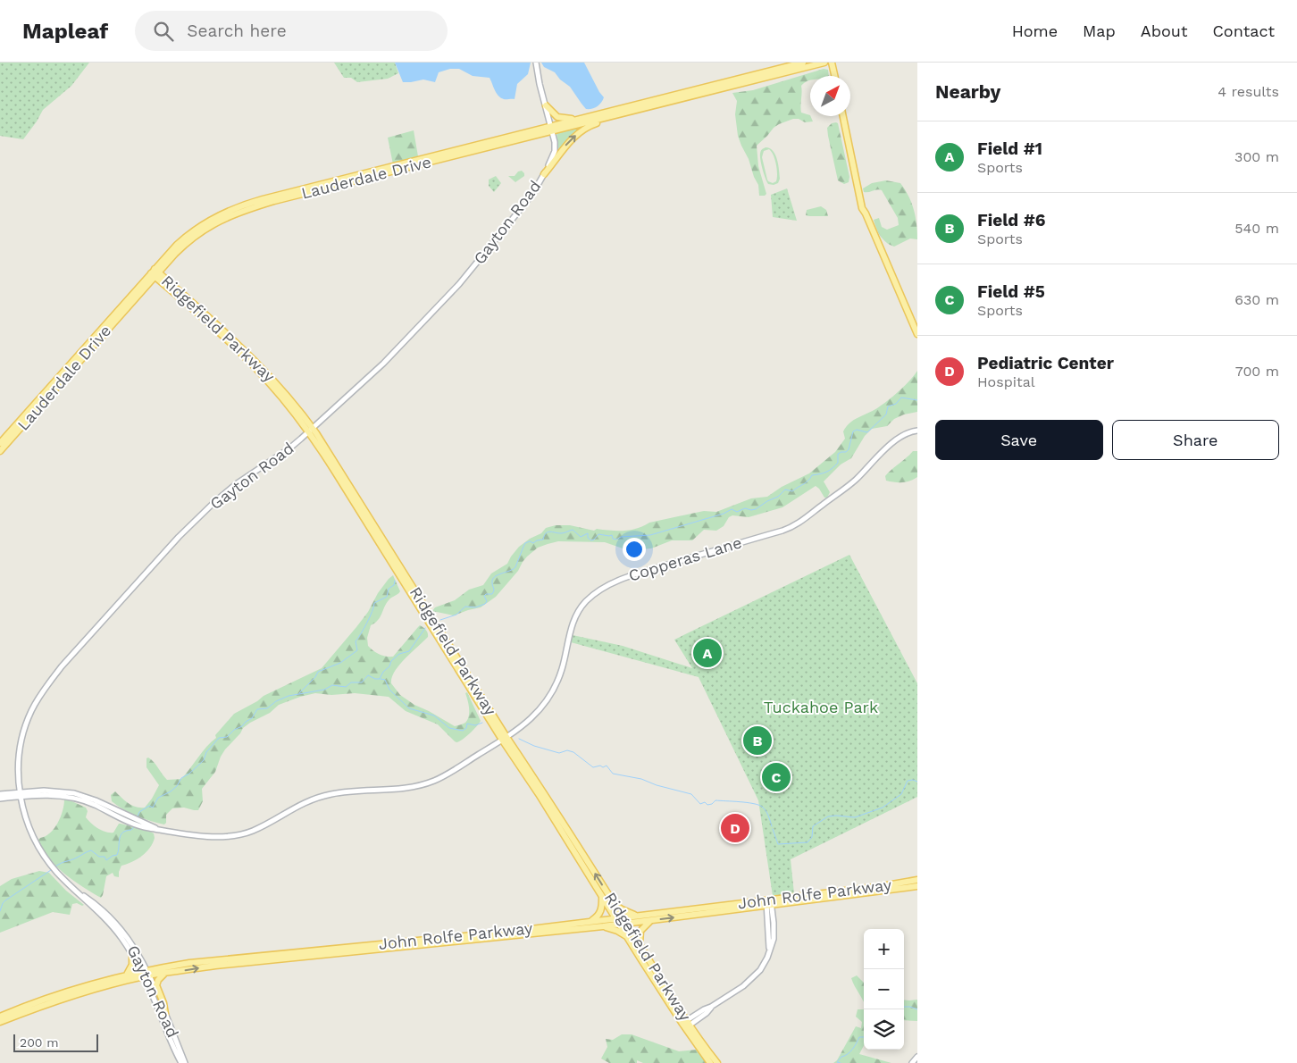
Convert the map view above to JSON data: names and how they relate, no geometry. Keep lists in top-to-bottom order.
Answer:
{
  "streets": {
    "main road": ["Lauderdale Drive", "Ridgefield Parkway", "John Rolfe Parkway"],
    "street": ["Gayton Road", "Copperas Lane"]
  },
  "crossings": [
    ["Lauderdale Drive", "Gayton Road"],
    ["Lauderdale Drive", "Ridgefield Parkway"],
    ["Gayton Road", "Ridgefield Parkway"],
    ["Gayton Road", "Copperas Lane"],
    ["Gayton Road", "John Rolfe Parkway"],
    ["Ridgefield Parkway", "Copperas Lane"],
    ["Ridgefield Parkway", "John Rolfe Parkway"]
  ],
  "parks": ["Tuckahoe Park"],
  "scale_bar": "200 m",
  "north": "top right",
  "page": {
    "header": "Mapleaf",
    "search": "Search here",
    "nav": [
      "Home",
      "Map",
      "About",
      "Contact"
    ],
    "heading": ["Nearby", "4 results"],
    "list": [
      {
        "mark": "A",
        "name": "Field #1",
        "note": "Sports",
        "value": "300 m"
      },
      {
        "mark": "B",
        "name": "Field #6",
        "note": "Sports",
        "value": "540 m"
      },
      {
        "mark": "C",
        "name": "Field #5",
        "note": "Sports",
        "value": "630 m"
      },
      {
        "mark": "D",
        "name": "Pediatric Center",
        "note": "Hospital",
        "value": "700 m"
      }
    ],
    "buttons": ["Save", "Share"],
    "pins": [
      "A",
      "B",
      "C",
      "D"
    ],
    "map_buttons": ["+", "−"],
    "scale": "200 m"
  }
}
